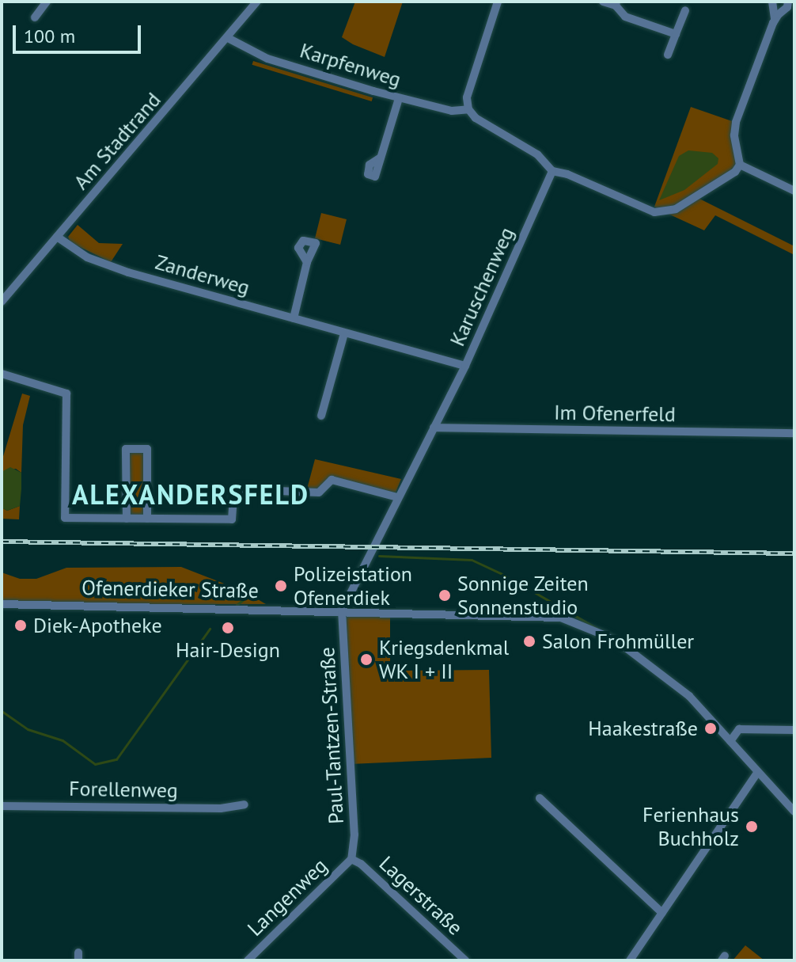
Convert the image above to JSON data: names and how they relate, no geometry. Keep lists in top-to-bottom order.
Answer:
{
  "streets": {
    "street": [
      "Karpfenweg",
      "Am Stadtrand",
      "Zanderweg",
      "Karuschenweg",
      "Im Ofenerfeld",
      "Ofenerdieker Straße",
      "Paul-Tantzen-Straße",
      "Forellenweg",
      "Lagerstraße",
      "Langenweg"
    ]
  },
  "crossings": [
    ["Karpfenweg", "Am Stadtrand"],
    ["Am Stadtrand", "Zanderweg"],
    ["Zanderweg", "Karuschenweg"],
    ["Karuschenweg", "Im Ofenerfeld"],
    ["Karuschenweg", "Ofenerdieker Straße"],
    ["Karuschenweg", "Paul-Tantzen-Straße"],
    ["Ofenerdieker Straße", "Paul-Tantzen-Straße"],
    ["Paul-Tantzen-Straße", "Lagerstraße"],
    ["Paul-Tantzen-Straße", "Langenweg"],
    ["Lagerstraße", "Langenweg"]
  ],
  "districts": ["ALEXANDERSFELD"],
  "places": [
    "Polizeistation Ofenerdiek",
    "Sonnige Zeiten Sonnenstudio",
    "Diek-Apotheke",
    "Hair-Design",
    "Salon Frohmüller",
    "Kriegsdenkmal WK I + II",
    "Haakestraße",
    "Ferienhaus Buchholz"
  ],
  "scale_bar": "100 m"
}
